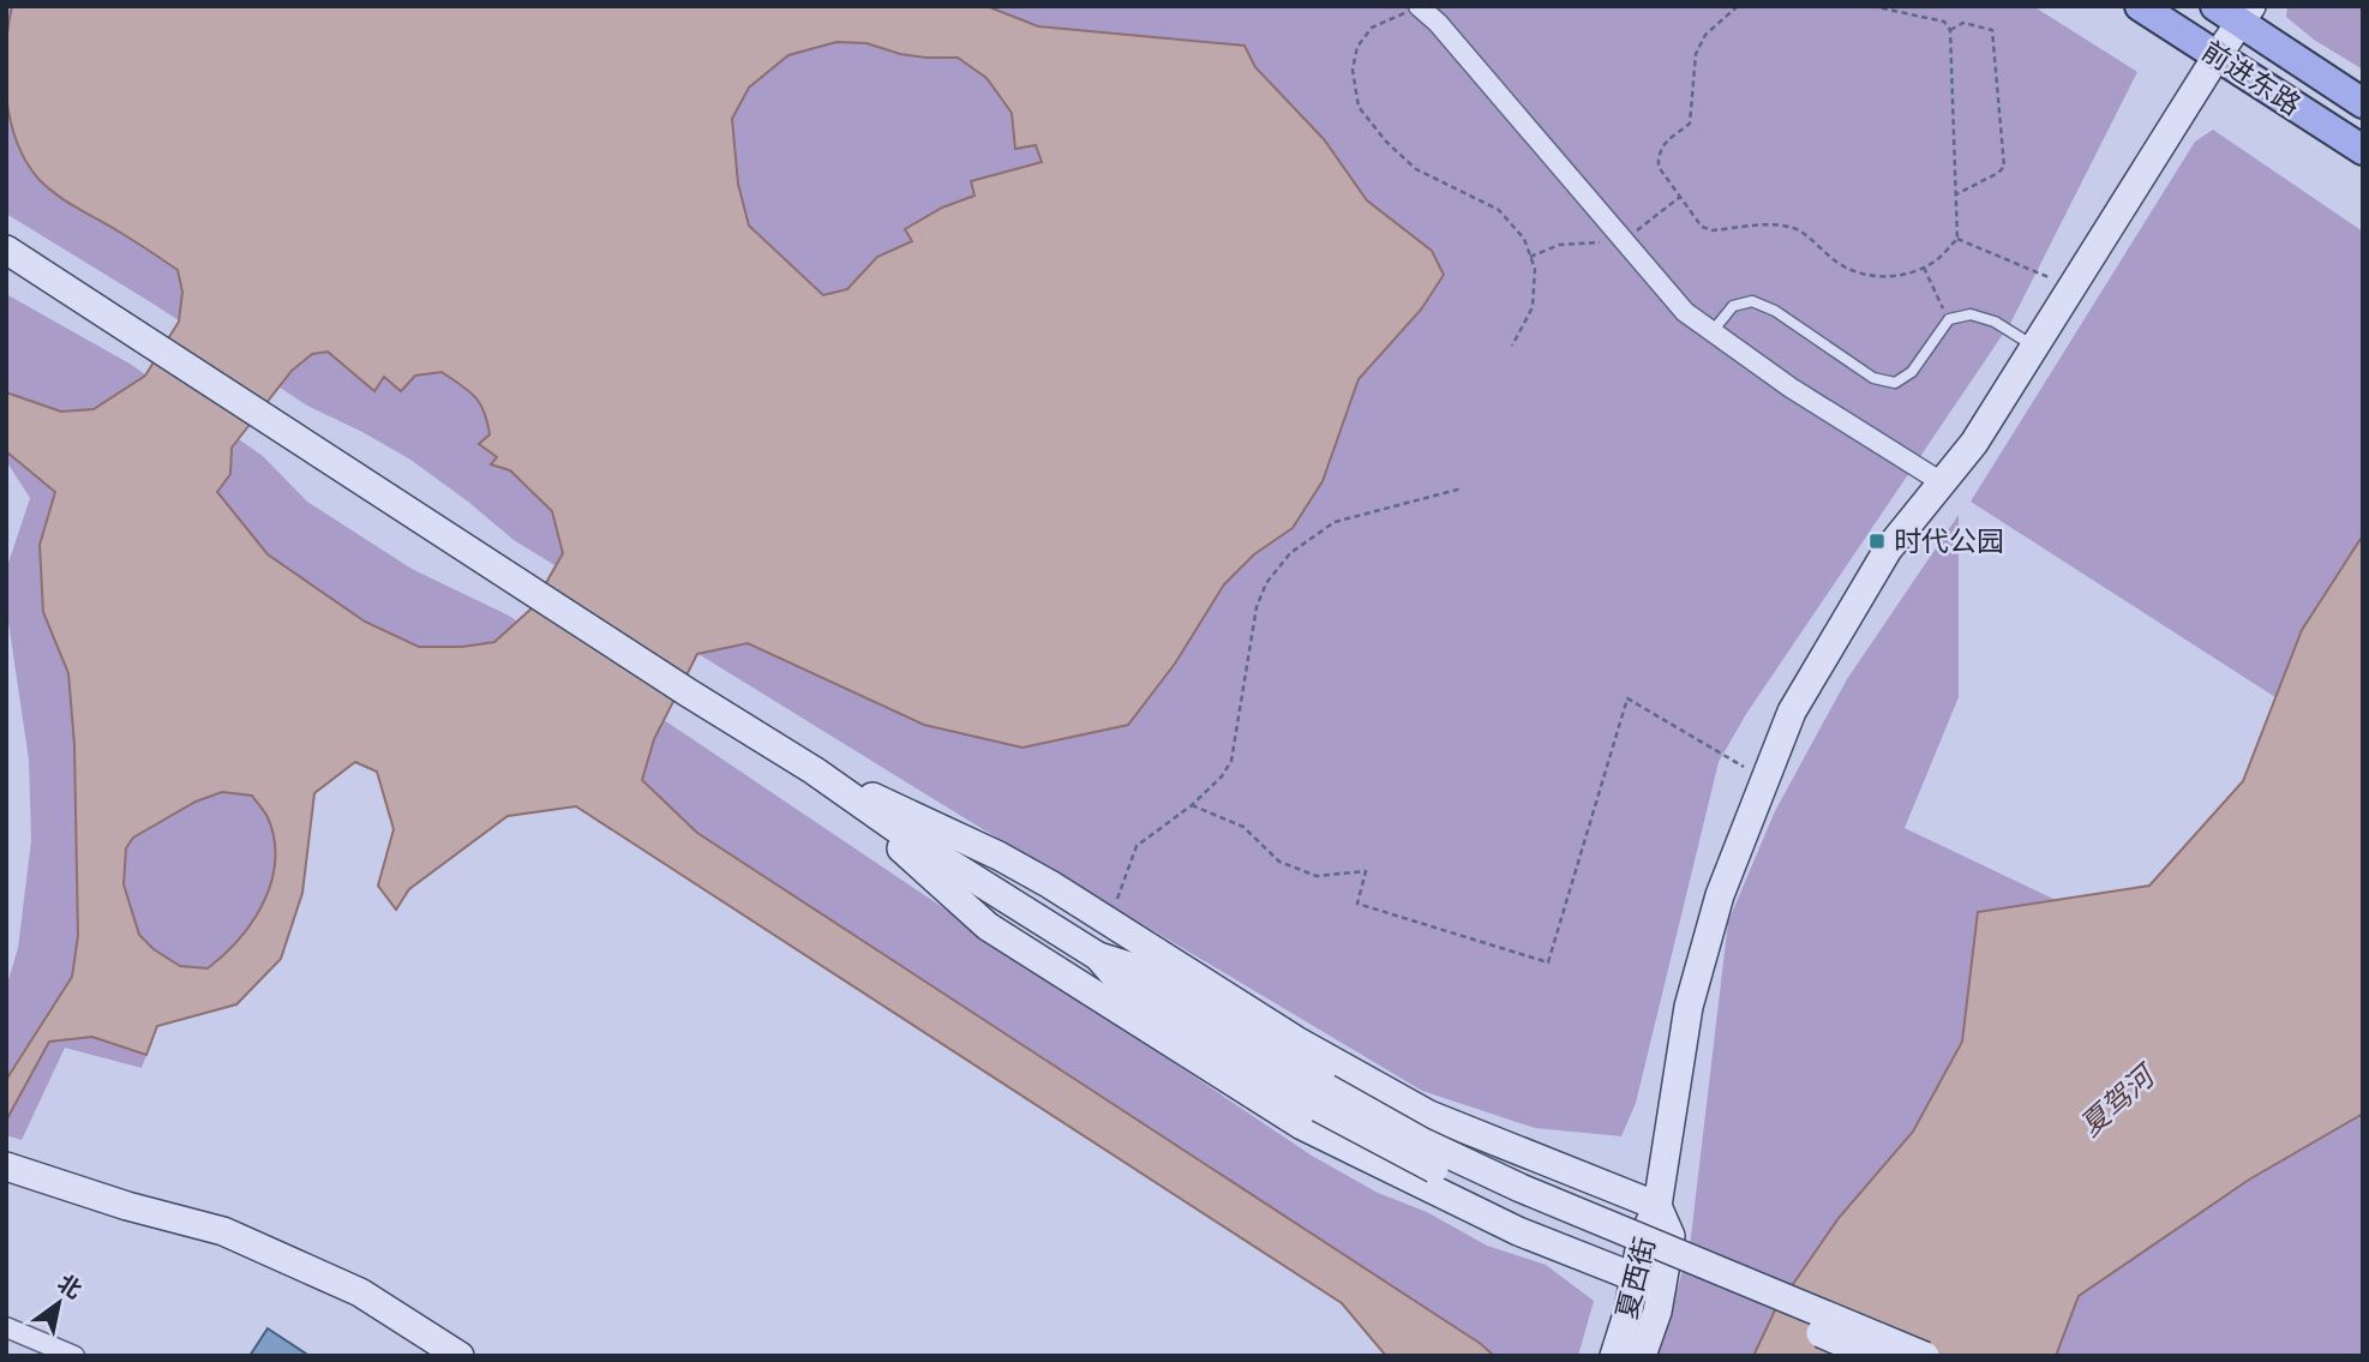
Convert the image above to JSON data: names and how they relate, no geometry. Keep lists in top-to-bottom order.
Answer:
{
  "streets": {
    "main road": ["前进东路"],
    "street": ["夏西街"]
  },
  "water": ["夏驾河"],
  "places": {
    "transit": ["时代公园"]
  },
  "north": "top right"
}
